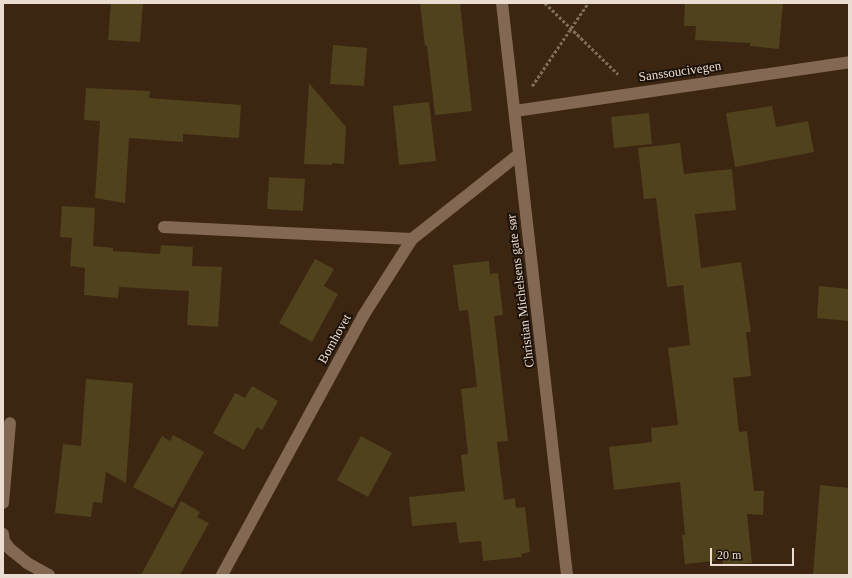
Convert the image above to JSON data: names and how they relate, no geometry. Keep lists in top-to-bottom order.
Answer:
{
  "streets": {
    "street": ["Sanssoucivegen", "Christian Michelsens gate sør", "Bomhovet"]
  },
  "crossings": [
    ["Sanssoucivegen", "Christian Michelsens gate sør"],
    ["Christian Michelsens gate sør", "Bomhovet"]
  ],
  "scale_bar": "20 m"
}
